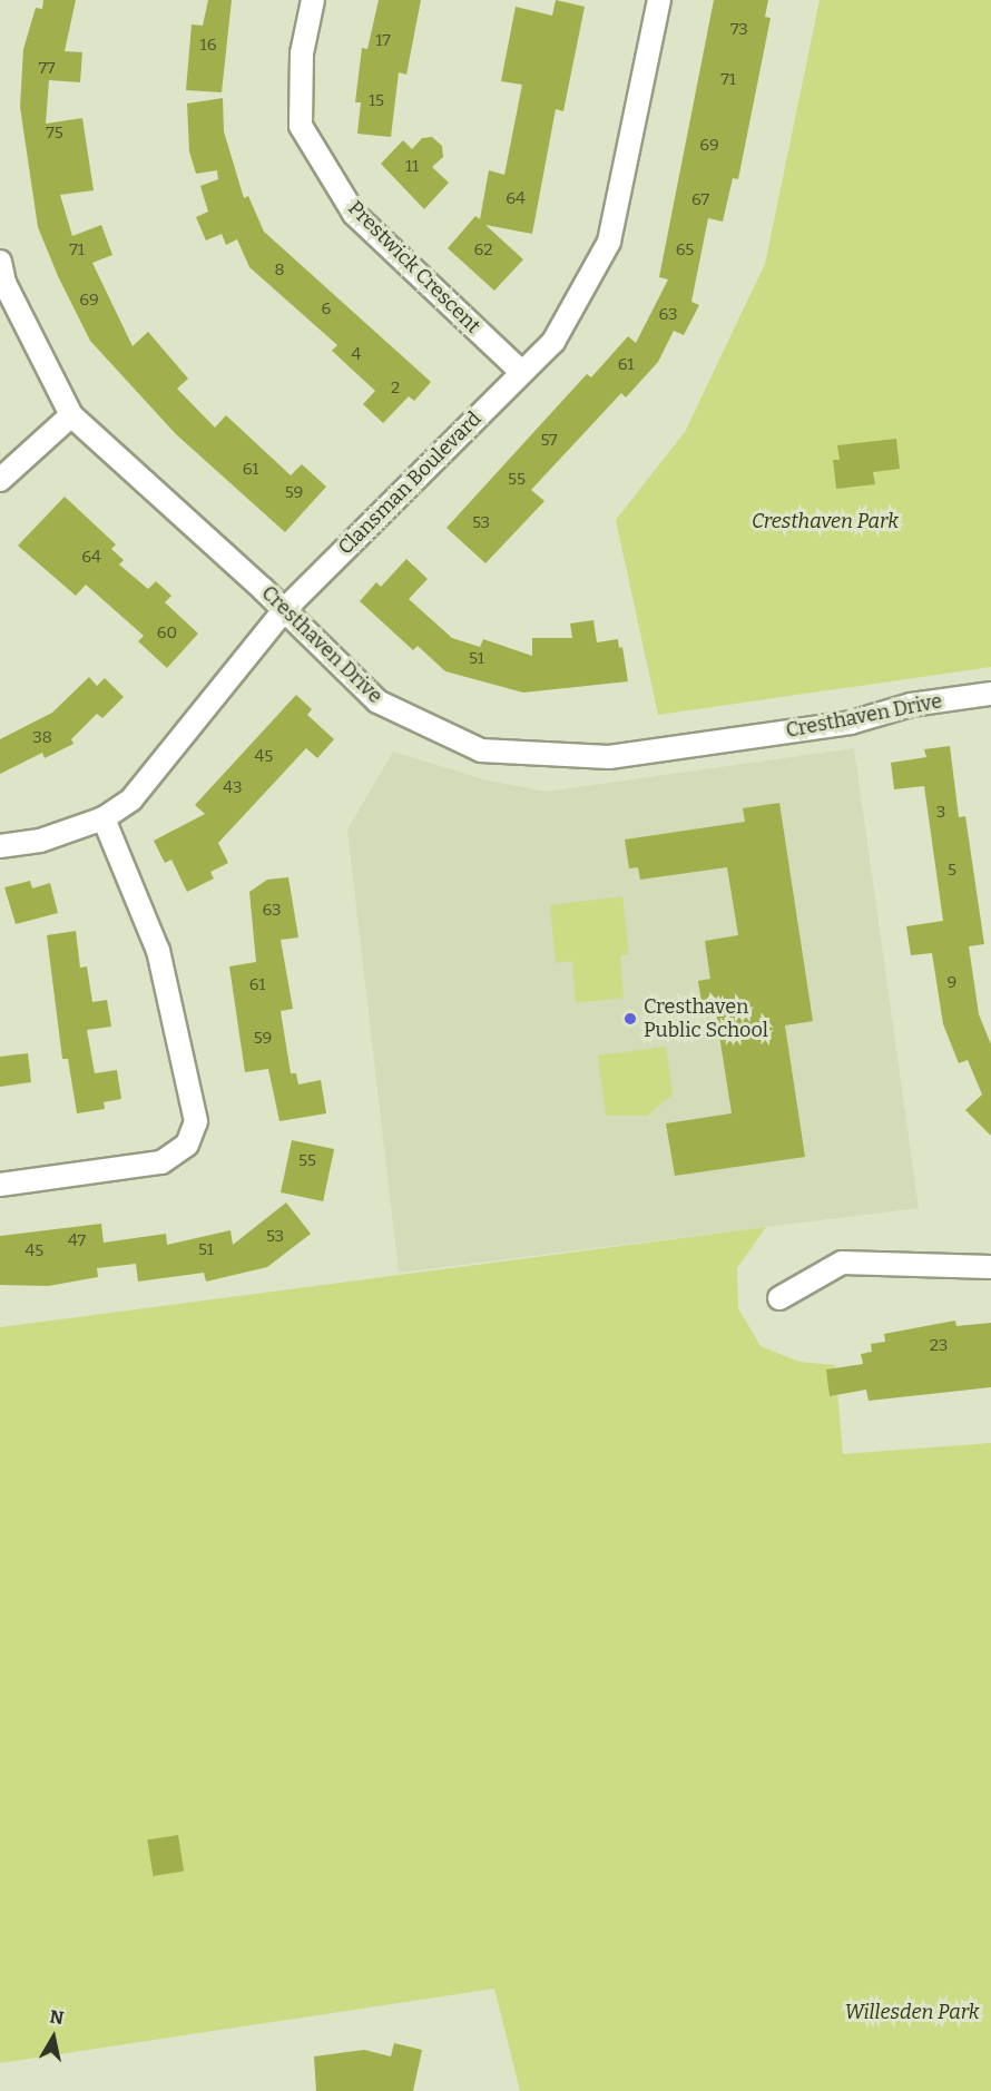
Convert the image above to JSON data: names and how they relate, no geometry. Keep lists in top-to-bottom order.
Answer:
{
  "streets": {
    "street": ["Prestwick Crescent", "Clansman Boulevard", "Cresthaven Drive"]
  },
  "crossings": [
    ["Prestwick Crescent", "Clansman Boulevard"],
    ["Clansman Boulevard", "Cresthaven Drive"]
  ],
  "parks": ["Cresthaven Park", "Willesden Park"],
  "places": ["Cresthaven Public School"],
  "house_numbers": [
    "73",
    "17",
    "16",
    "77",
    "71",
    "15",
    "75",
    "69",
    "11",
    "64",
    "67",
    "71",
    "62",
    "65",
    "8",
    "69",
    "6",
    "63",
    "4",
    "61",
    "2",
    "57",
    "61",
    "55",
    "59",
    "53",
    "64",
    "60",
    "51",
    "38",
    "45",
    "43",
    "3",
    "5",
    "63",
    "9",
    "61",
    "59",
    "55",
    "53",
    "47",
    "51",
    "45",
    "23"
  ],
  "north": "top"
}
